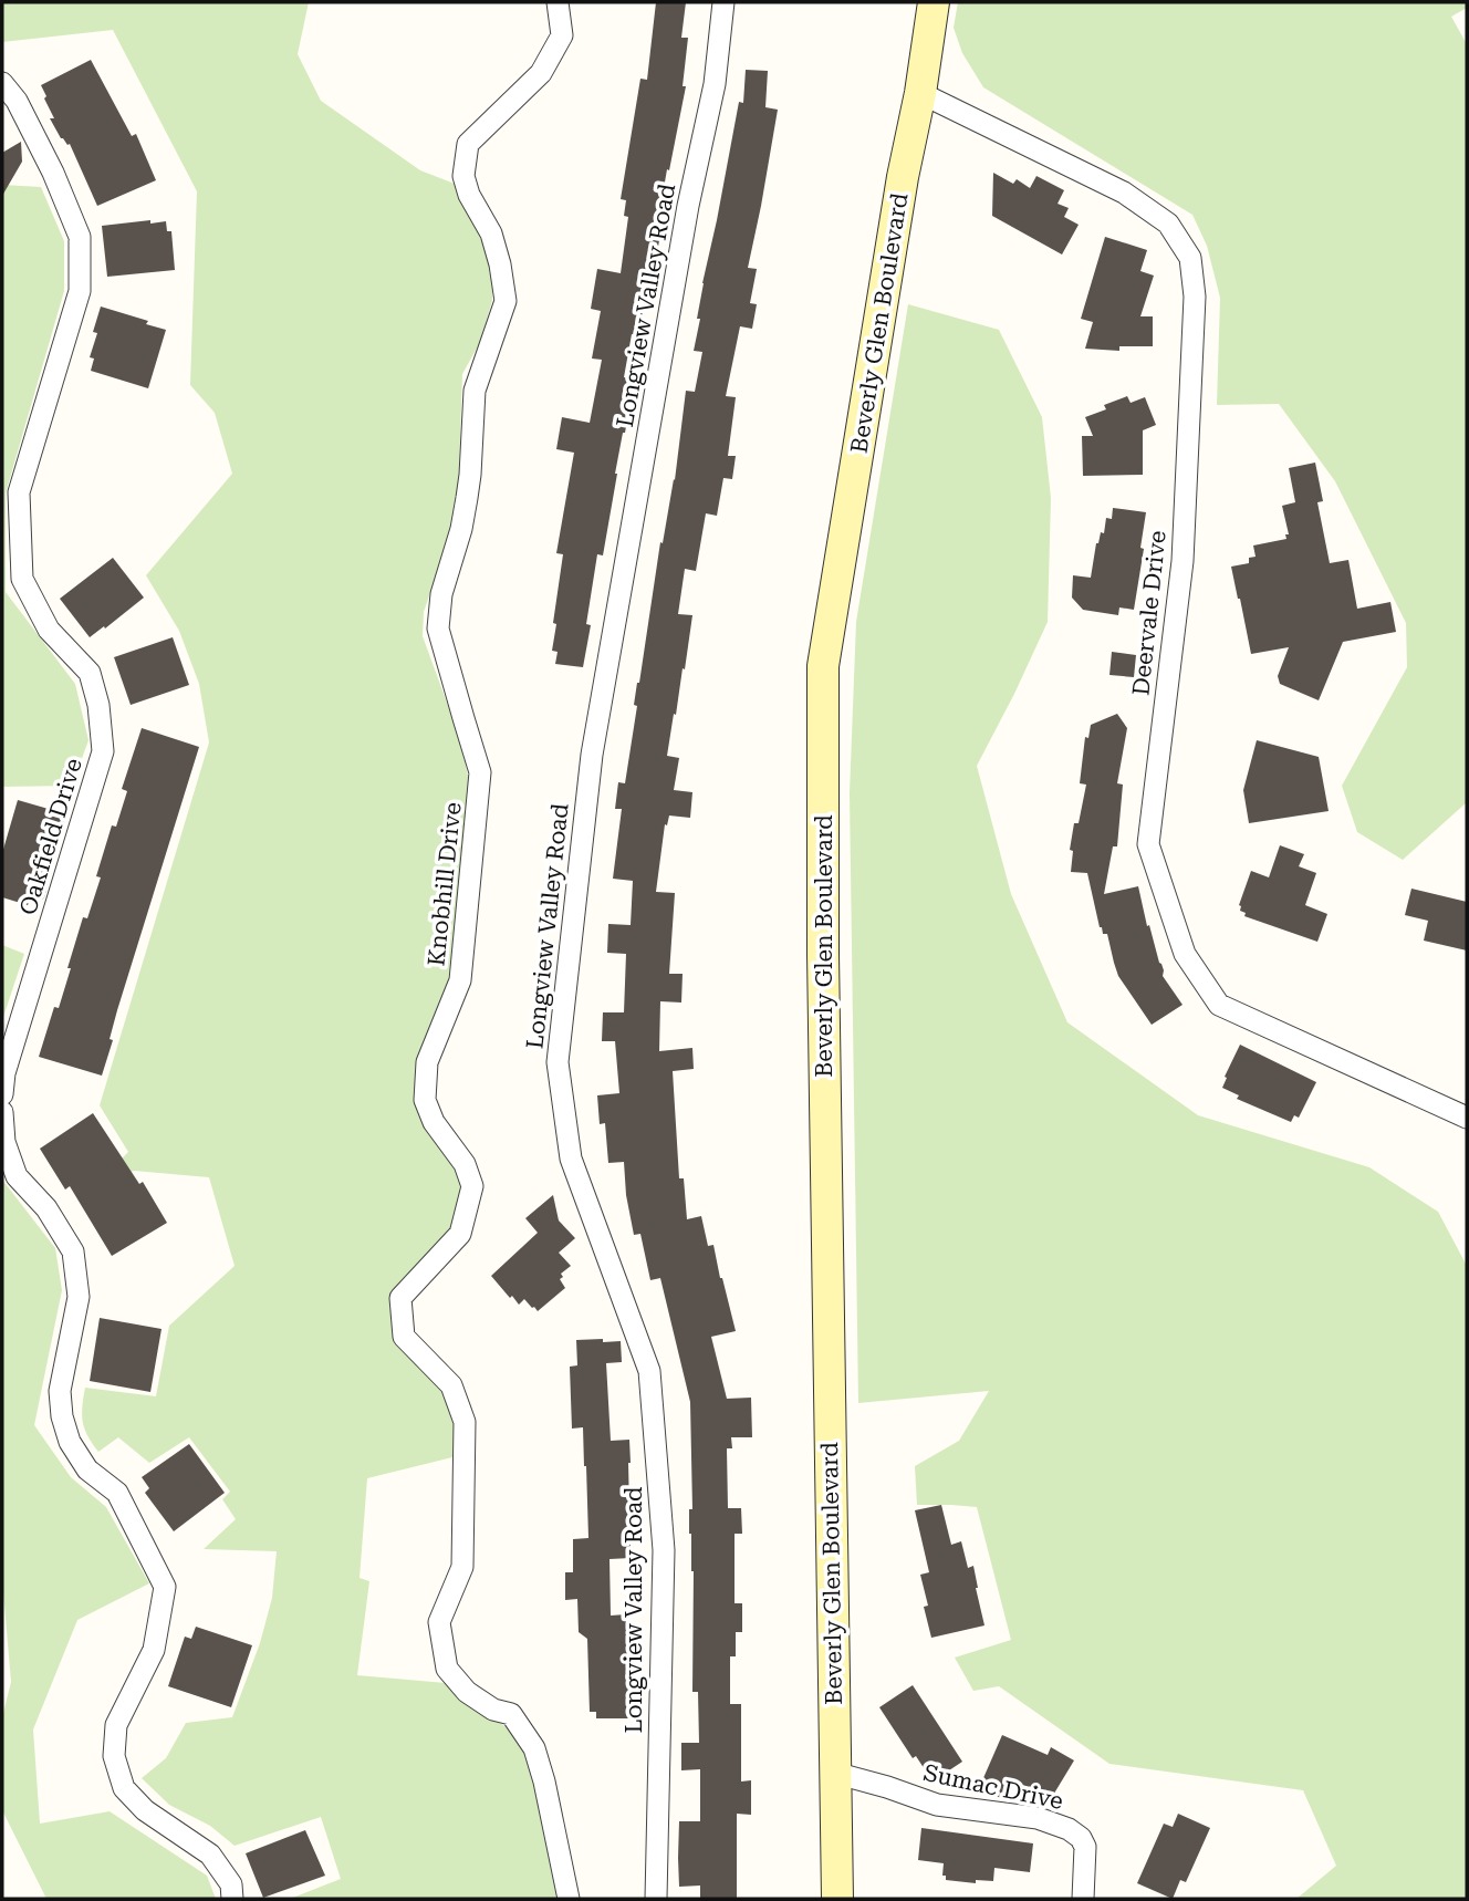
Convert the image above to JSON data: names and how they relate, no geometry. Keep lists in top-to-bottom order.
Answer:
{
  "streets": {
    "main road": ["Beverly Glen Boulevard"],
    "street": [
      "Longview Valley Road",
      "Deervale Drive",
      "Oakfield Drive",
      "Knobhill Drive",
      "Sumac Drive"
    ]
  },
  "crossings": [
    ["Beverly Glen Boulevard", "Deervale Drive"],
    ["Beverly Glen Boulevard", "Sumac Drive"]
  ]
}
